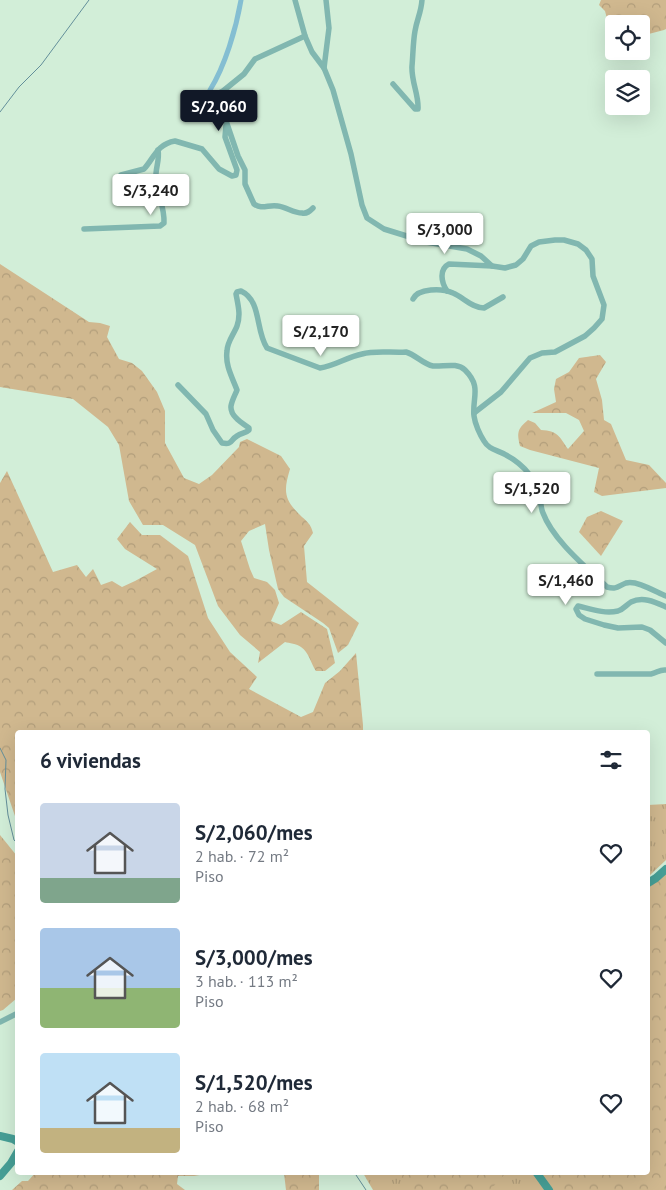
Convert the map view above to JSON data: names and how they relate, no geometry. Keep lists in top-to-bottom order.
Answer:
{
  "page": {
    "price": [
      "S/2,060",
      "S/3,240",
      "S/3,000",
      "S/2,170",
      "S/1,520",
      "S/1,460"
    ],
    "heading": "6 viviendas",
    "list": [
      {
        "name": "S/2,060/mes",
        "note": "2 hab. · 72 m² · Piso"
      },
      {
        "name": "S/3,000/mes",
        "note": "3 hab. · 113 m² · Piso"
      },
      {
        "name": "S/1,520/mes",
        "note": "2 hab. · 68 m² · Piso"
      }
    ]
  }
}
